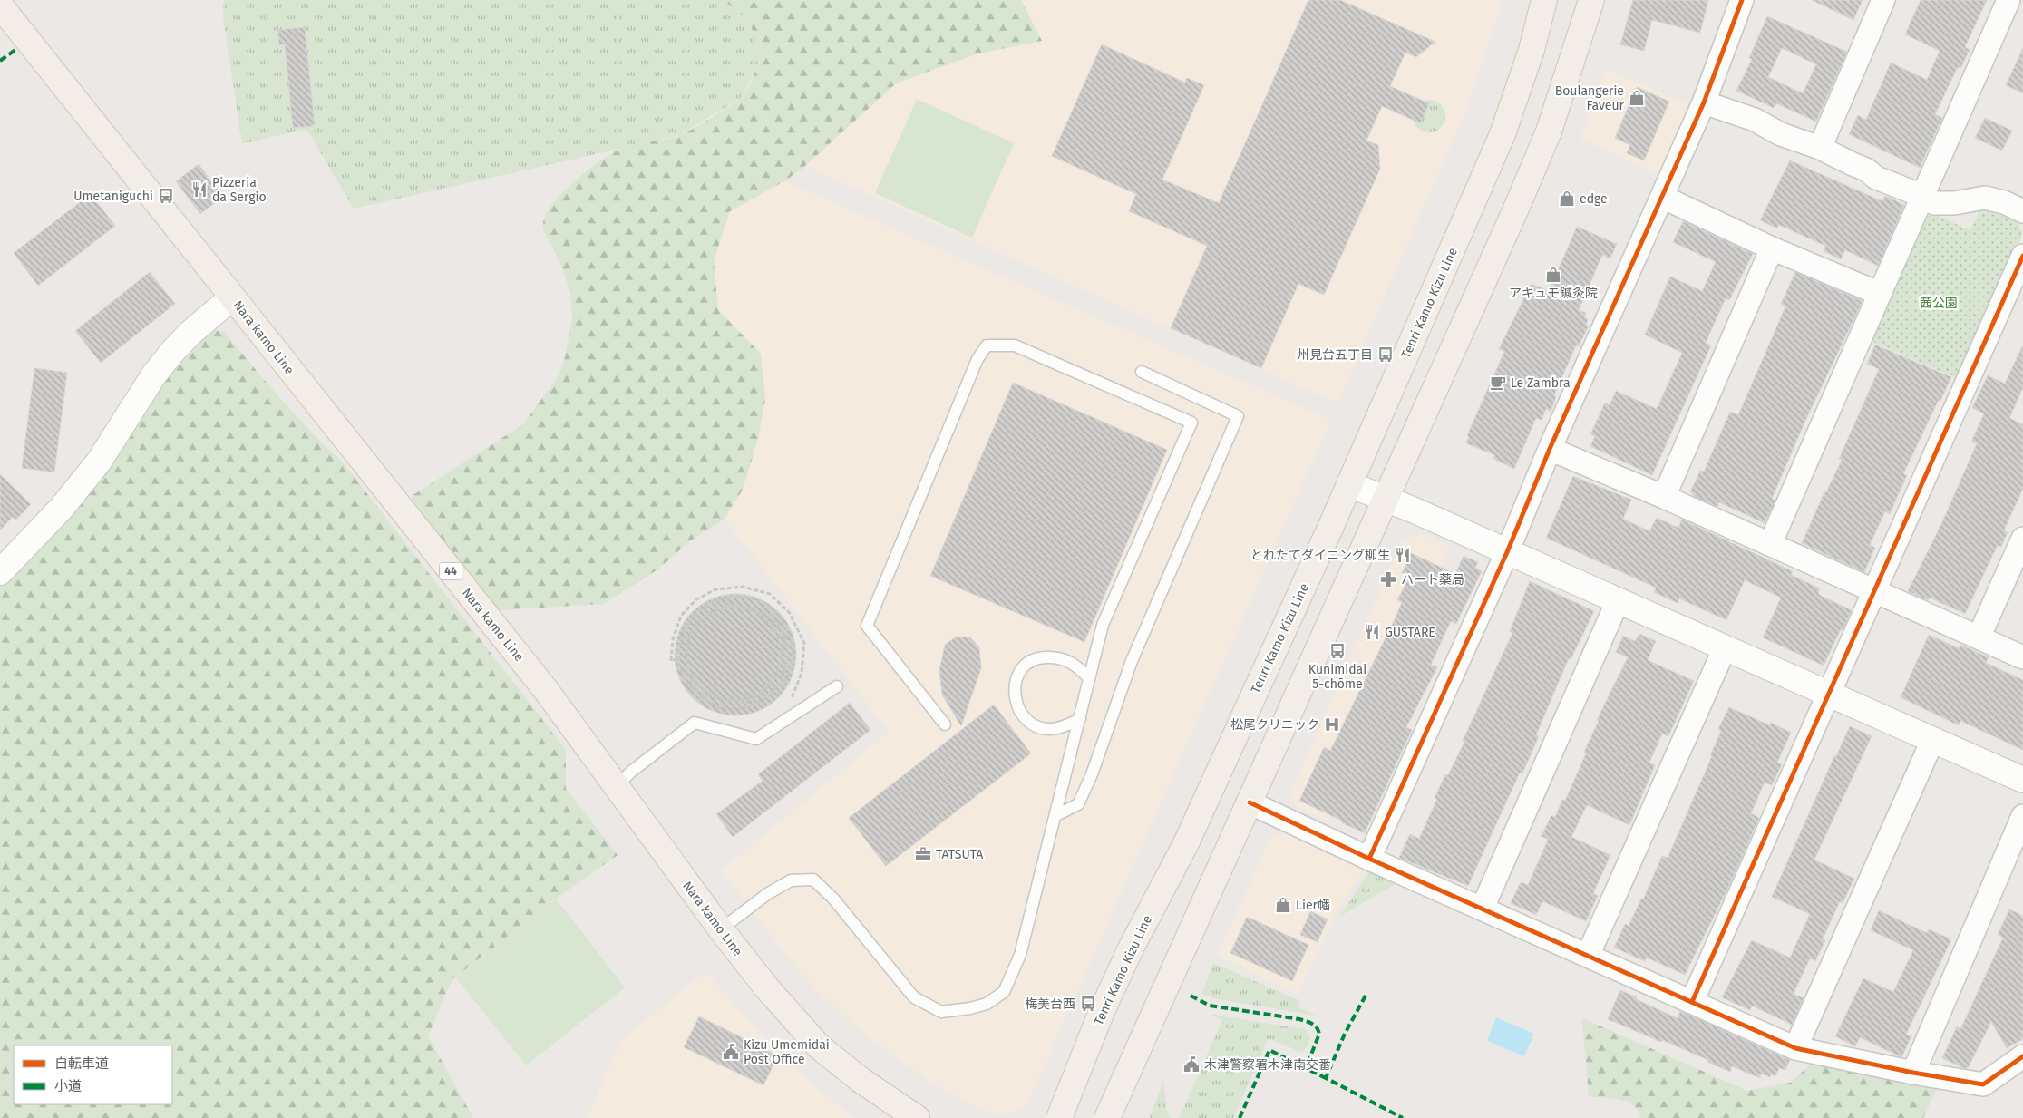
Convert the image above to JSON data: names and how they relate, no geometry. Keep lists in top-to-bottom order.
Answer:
{
  "streets": {
    "main road": ["Tenri Kamo Kizu Line", "Nara kamo Line", "44"]
  },
  "parks": ["茜公園"],
  "places": {
    "shop": [
      "Boulangerie Faveur",
      "edge",
      "アキュモ鍼灸院",
      "Lier幡"
    ],
    "restaurant": ["Pizzeria da Sergio", "とれたてダイニング柳生", "GUSTARE"],
    "bus stop": [
      "Umetaniguchi",
      "州見台五丁目",
      "Kunimidai 5-chōme",
      "梅美台西"
    ],
    "cafe": ["Le Zambra"],
    "pharmacy": ["ハート薬局"],
    "hospital": ["松尾クリニック"],
    "office": ["TATSUTA"],
    "public building": ["Kizu Umemidai Post Office", "木津警察署木津南交番"]
  },
  "legend": ["自転車道", "小道"]
}
